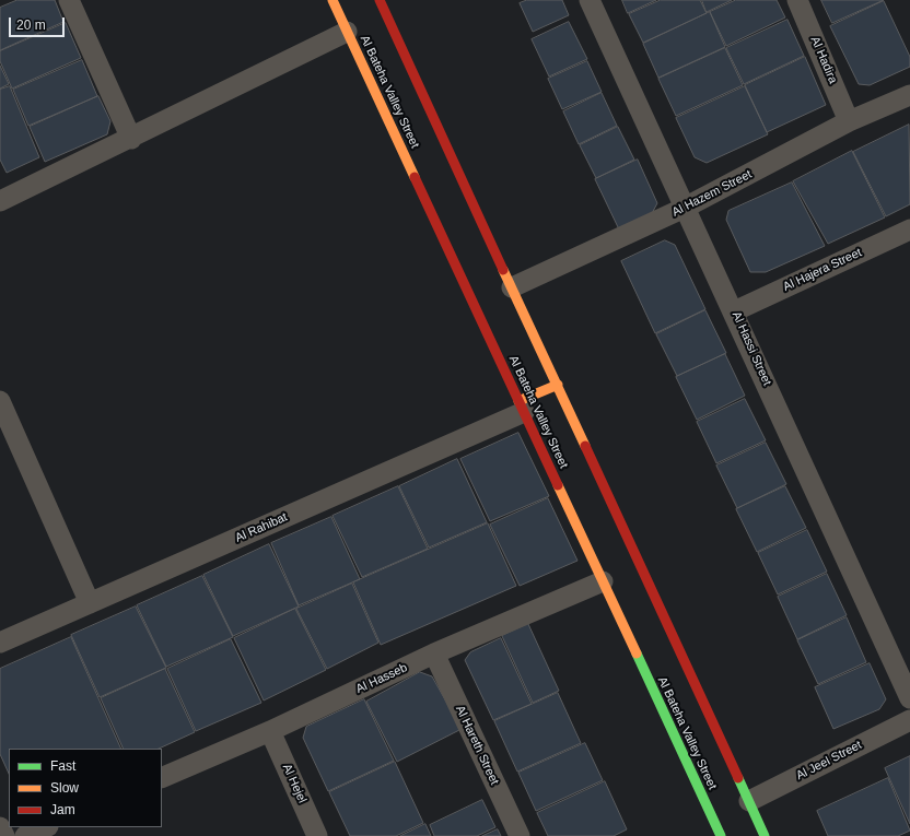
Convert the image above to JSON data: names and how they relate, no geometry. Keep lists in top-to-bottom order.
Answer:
{
  "streets": {
    "street": [
      "Al Hadira",
      "Al Bateha Valley Street",
      "Al Hazem Street",
      "Al Hajera Street",
      "Al Hassi Street",
      "Al Rahibat",
      "Al Hasseb",
      "Al Hareth Street",
      "Al Jeel Street",
      "Al Hejel"
    ]
  },
  "crossings": [
    ["Al Hadira", "Al Hazem Street"],
    ["Al Bateha Valley Street", "Al Rahibat"],
    ["Al Bateha Valley Street", "Al Hasseb"],
    ["Al Hazem Street", "Al Hassi Street"],
    ["Al Hajera Street", "Al Hassi Street"],
    ["Al Hasseb", "Al Hareth Street"],
    ["Al Hasseb", "Al Hejel"]
  ],
  "legend": ["Fast", "Slow", "Jam"],
  "scale_bar": "20 m"
}
